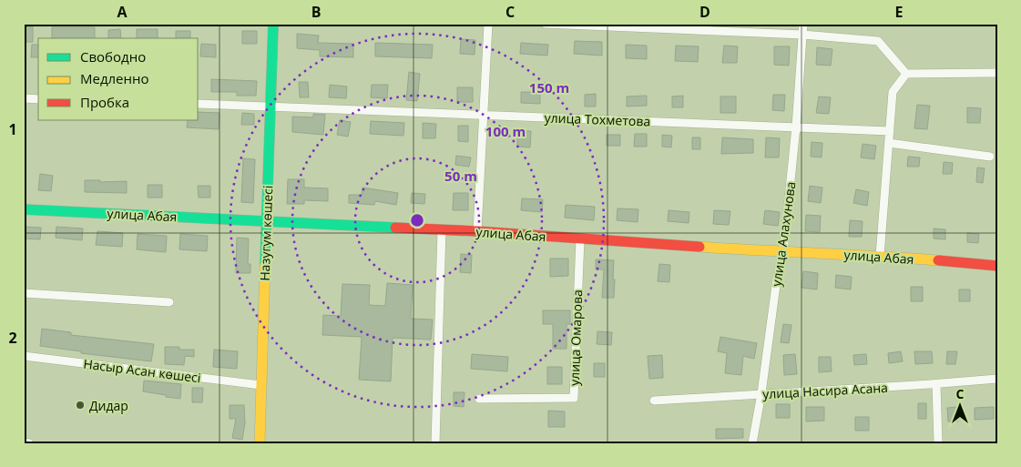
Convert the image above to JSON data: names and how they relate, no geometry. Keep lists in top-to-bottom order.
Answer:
{
  "streets": {
    "street": [
      "улица Тохметова",
      "улица Абая",
      "Назугум көшесі",
      "улица Алахунова",
      "улица Омарова",
      "Насыр Асан көшесі",
      "улица Насира Асана"
    ]
  },
  "crossings": [
    ["улица Тохметова", "Назугум көшесі"],
    ["улица Тохметова", "улица Алахунова"],
    ["улица Абая", "Назугум көшесі"],
    ["улица Абая", "улица Алахунова"],
    ["улица Абая", "улица Омарова"],
    ["Назугум көшесі", "Насыр Асан көшесі"],
    ["улица Алахунова", "улица Насира Асана"]
  ],
  "places": ["Дидар"],
  "legend": ["Свободно", "Медленно", "Пробка"],
  "north": "top",
  "grid": {
    "columns": [
      "A",
      "B",
      "C",
      "D",
      "E"
    ],
    "rows": ["1", "2"]
  },
  "rings": ["150 m", "100 m", "50 m"]
}
